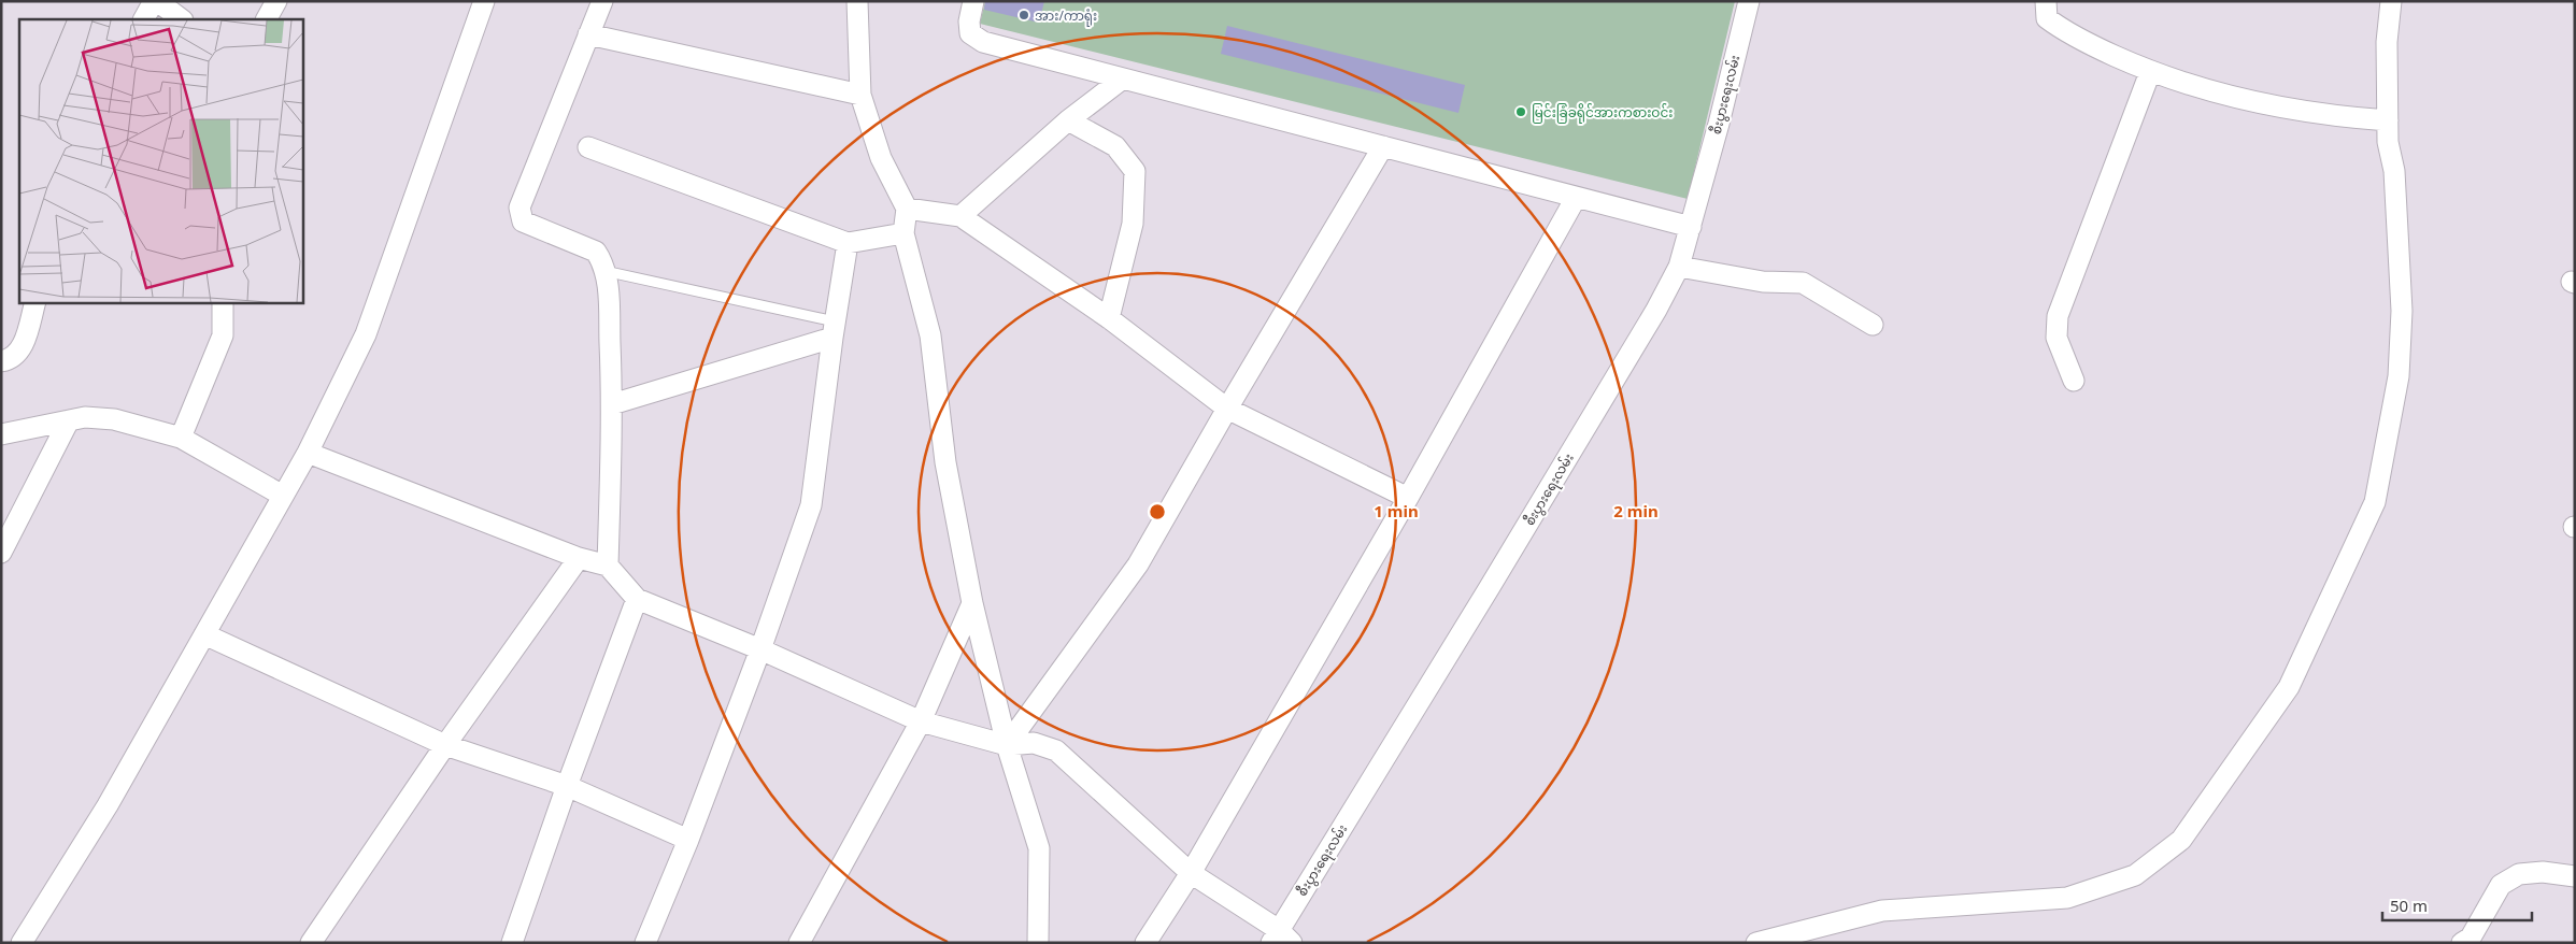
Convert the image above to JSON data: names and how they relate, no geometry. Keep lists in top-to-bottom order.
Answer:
{
  "streets": {
    "street": ["စီးပွားရေးလမ်း"]
  },
  "places": ["အား/ကာရုံး", "မြင်းခြံခရိုင်အားကစားဝင်း"],
  "scale_bar": "50 m",
  "rings": ["1 min", "2 min"]
}
